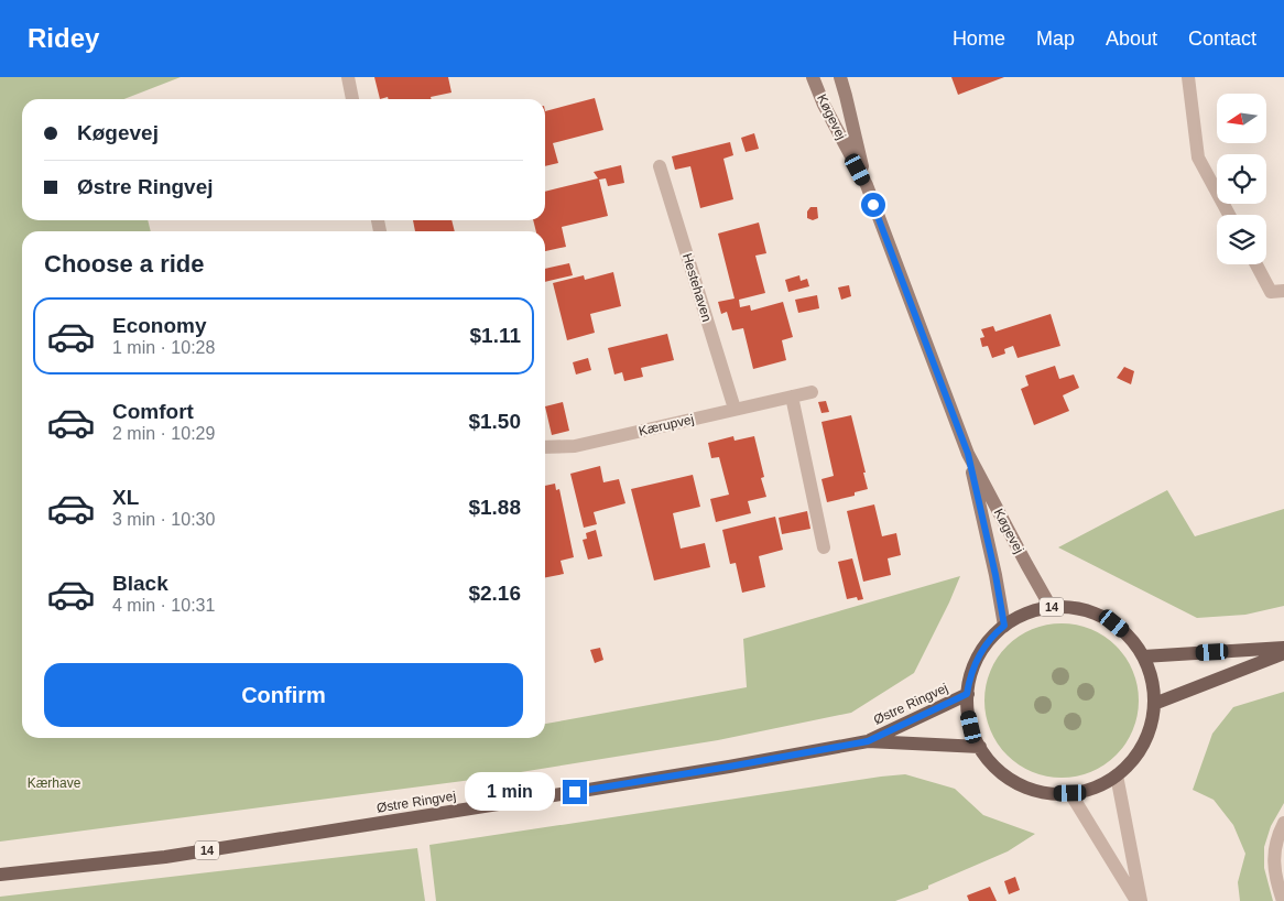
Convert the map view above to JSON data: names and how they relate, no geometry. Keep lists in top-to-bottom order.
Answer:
{
  "streets": {
    "main road": ["Køgevej", "14", "Østre Ringvej"],
    "street": ["Hestehaven", "Kærupvej"]
  },
  "crossings": [
    ["Køgevej", "14"],
    ["Køgevej", "Østre Ringvej"],
    ["Hestehaven", "Kærupvej"],
    ["14", "Østre Ringvej"]
  ],
  "parks": ["Kærhave"],
  "north": "left",
  "page": {
    "header": "Ridey",
    "nav": [
      "Home",
      "Map",
      "About",
      "Contact"
    ],
    "banner": ["Køgevej", "Østre Ringvej"],
    "heading": "Choose a ride",
    "list": [
      {
        "name": "Economy",
        "note": "1 min · 10:28",
        "value": "$1.11"
      },
      {
        "name": "Comfort",
        "note": "2 min · 10:29",
        "value": "$1.50"
      },
      {
        "name": "XL",
        "note": "3 min · 10:30",
        "value": "$1.88"
      },
      {
        "name": "Black",
        "note": "4 min · 10:31",
        "value": "$2.16"
      }
    ],
    "buttons": "Confirm",
    "bubble": "1 min"
  }
}
